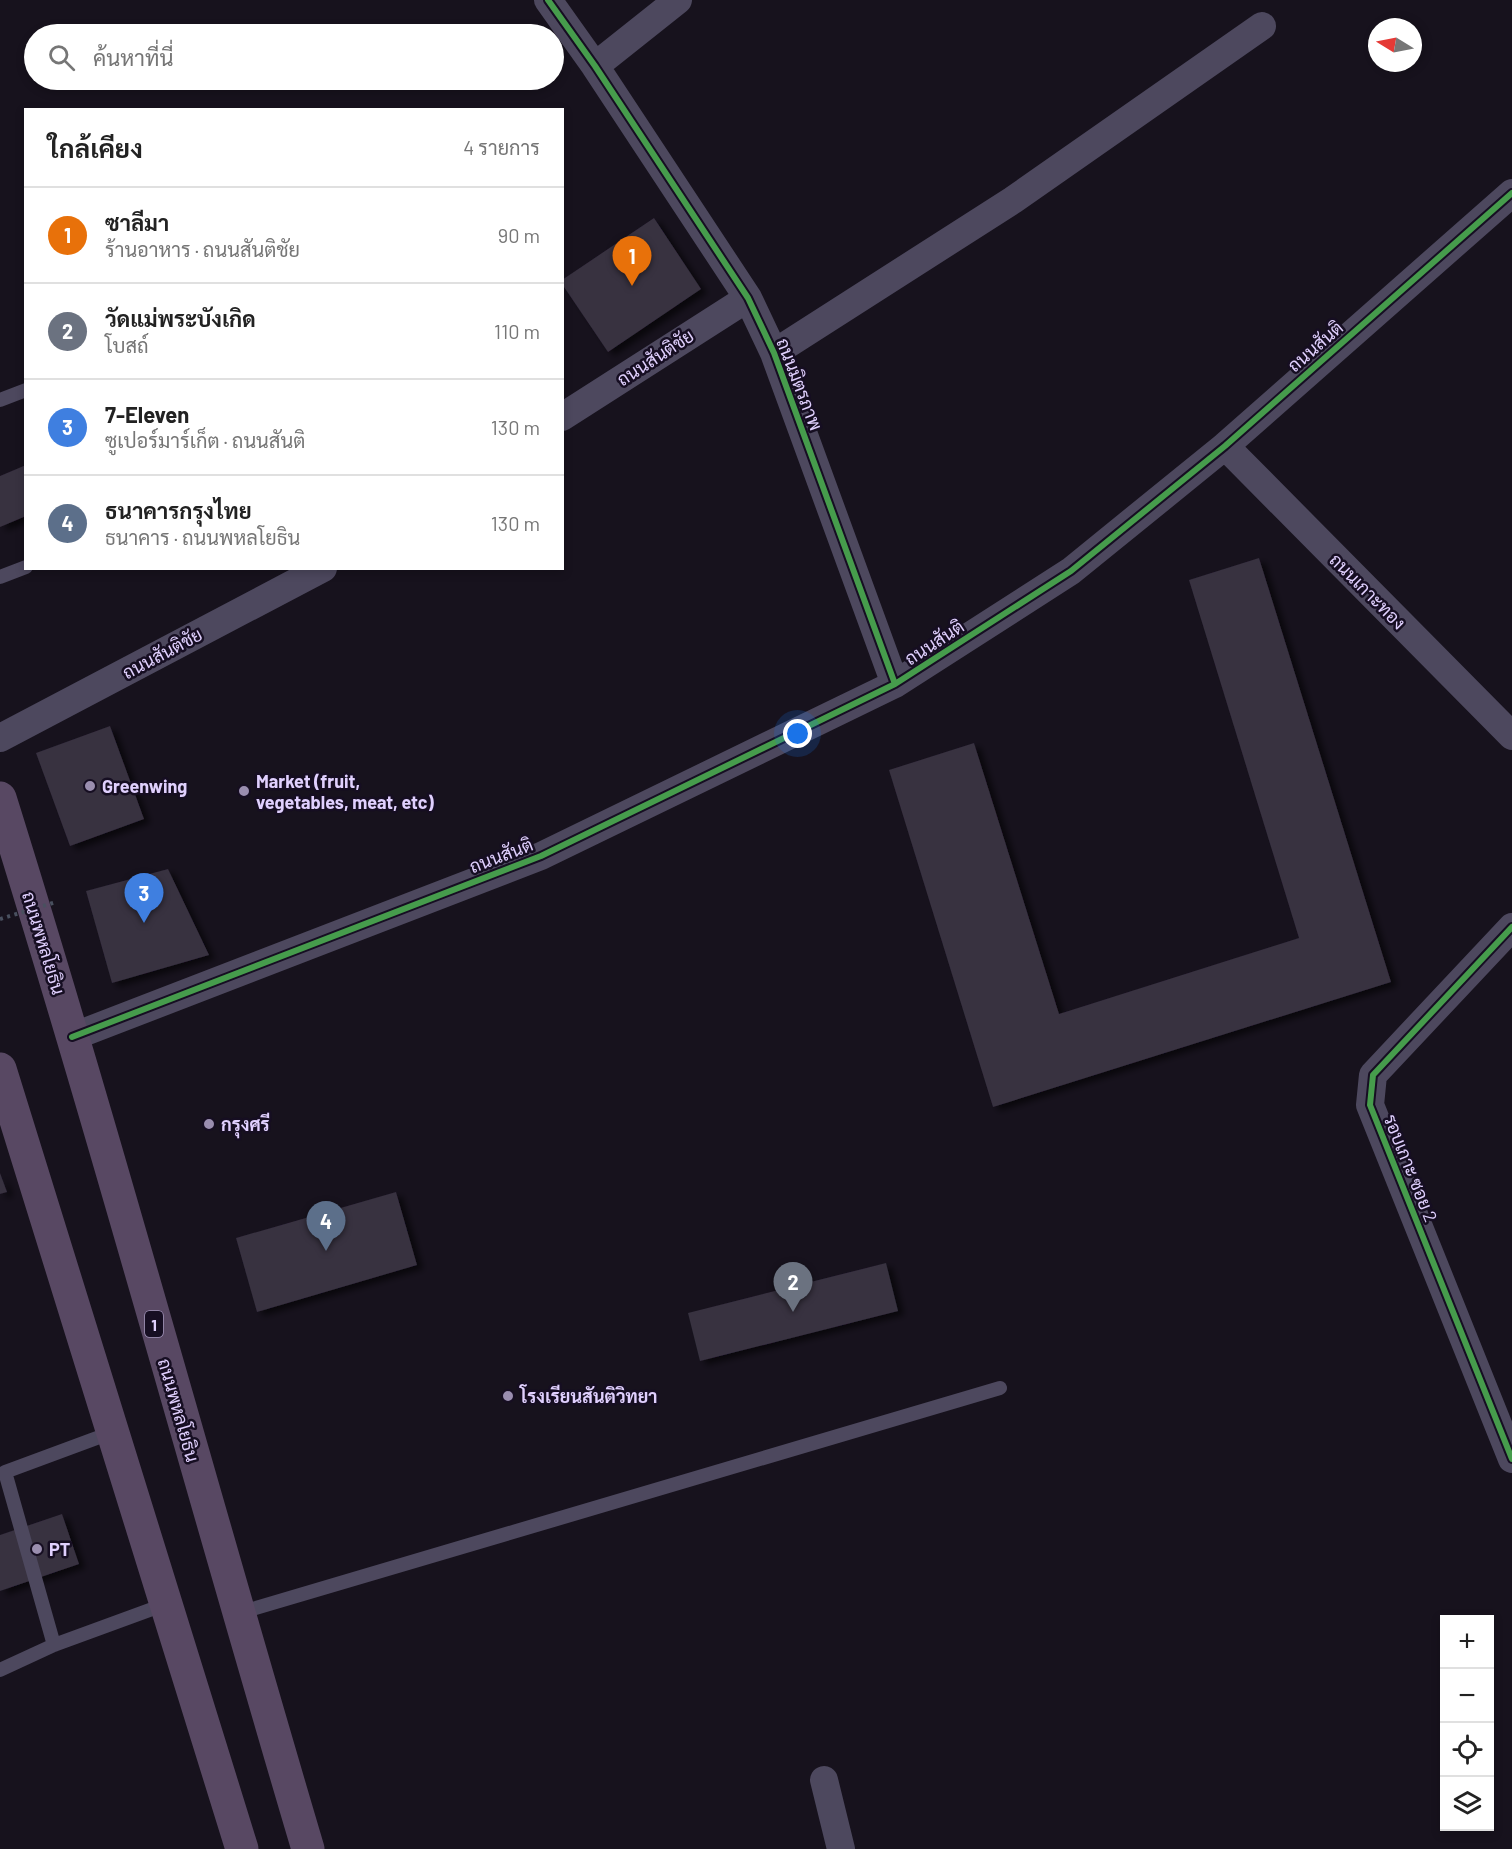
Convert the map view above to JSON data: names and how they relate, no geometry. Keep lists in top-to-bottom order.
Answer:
{
  "streets": {
    "main road": ["ถนนพหลโยธิน", "1"],
    "street": [
      "ถนนสันติ",
      "ถนนสันติชัย",
      "ถนนมิตรภาพ",
      "ถนนเกาะทอง",
      "รอบเกาะ ซอย 2"
    ]
  },
  "crossings": [
    ["ถนนสันติ", "ถนนมิตรภาพ"],
    ["ถนนสันติ", "ถนนเกาะทอง"],
    ["ถนนสันติ", "ถนนพหลโยธิน"],
    ["ถนนสันติชัย", "ถนนมิตรภาพ"]
  ],
  "places": [
    "Greenwing",
    "Market (fruit, vegetables, meat, etc)",
    "กรุงศรี",
    "โรงเรียนสันติวิทยา",
    "PT"
  ],
  "north": "left",
  "page": {
    "search": "ค้นหาที่นี่",
    "heading": ["ใกล้เคียง", "4 รายการ"],
    "list": [
      {
        "mark": "1",
        "name": "ซาลีมา",
        "note": "ร้านอาหาร · ถนนสันติชัย",
        "value": "90 m"
      },
      {
        "mark": "2",
        "name": "วัดแม่พระบังเกิด",
        "note": "โบสถ์",
        "value": "110 m"
      },
      {
        "mark": "3",
        "name": "7-Eleven",
        "note": "ซูเปอร์มาร์เก็ต · ถนนสันติ",
        "value": "130 m"
      },
      {
        "mark": "4",
        "name": "ธนาคารกรุงไทย",
        "note": "ธนาคาร · ถนนพหลโยธิน",
        "value": "130 m"
      }
    ],
    "pins": [
      "1",
      "3",
      "4",
      "2"
    ],
    "map_buttons": ["+", "−"]
  }
}
